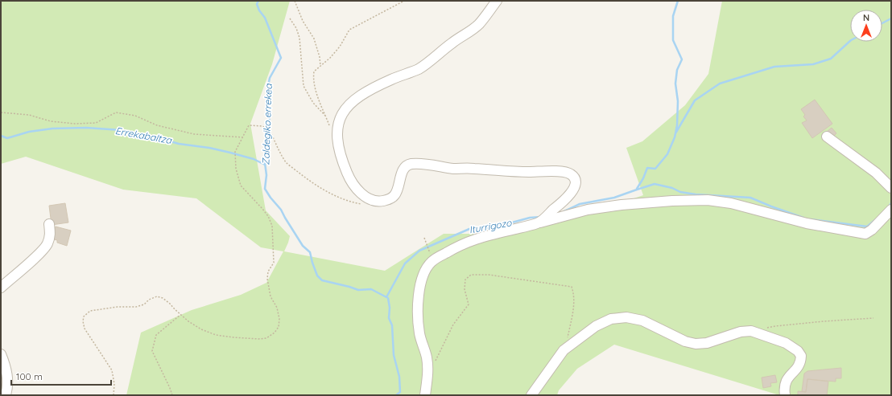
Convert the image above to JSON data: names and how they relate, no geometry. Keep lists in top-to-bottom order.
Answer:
{
  "water": ["Zaldegiko errekea", "Errekabaltza", "Iturrigozo"],
  "scale_bar": "100 m",
  "north": "top"
}
